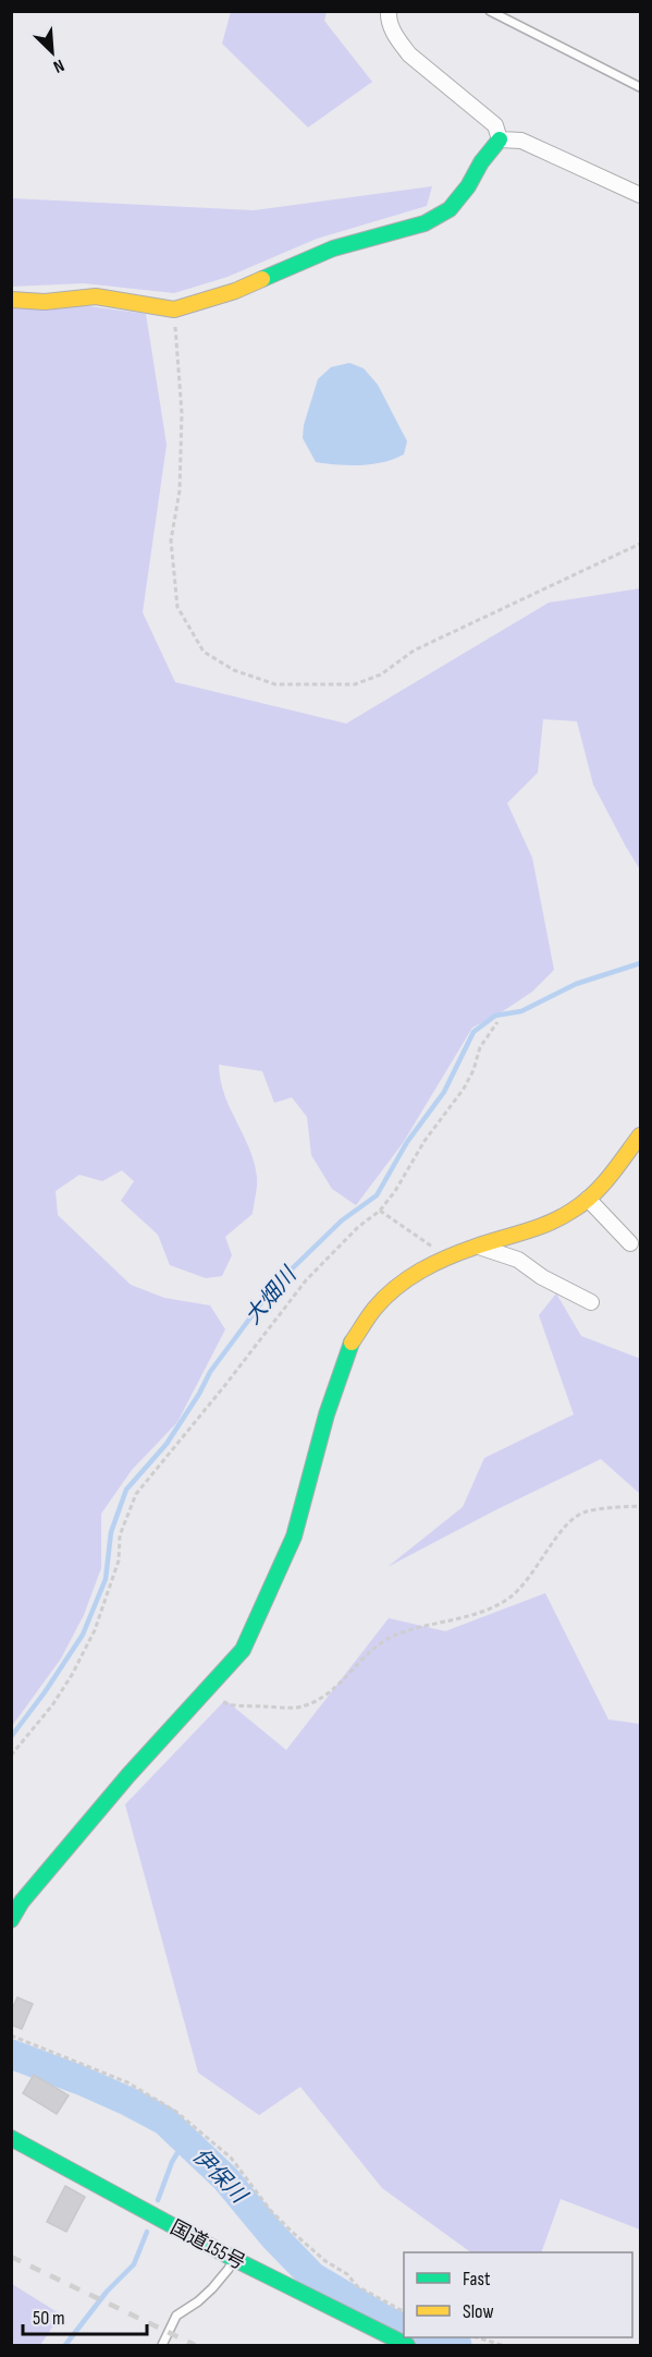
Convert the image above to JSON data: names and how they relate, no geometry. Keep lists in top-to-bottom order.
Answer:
{
  "streets": {
    "main road": ["国道155号"]
  },
  "water": ["大畑川", "伊保川"],
  "legend": ["Fast", "Slow"],
  "scale_bar": "50 m",
  "north": "bottom right"
}
